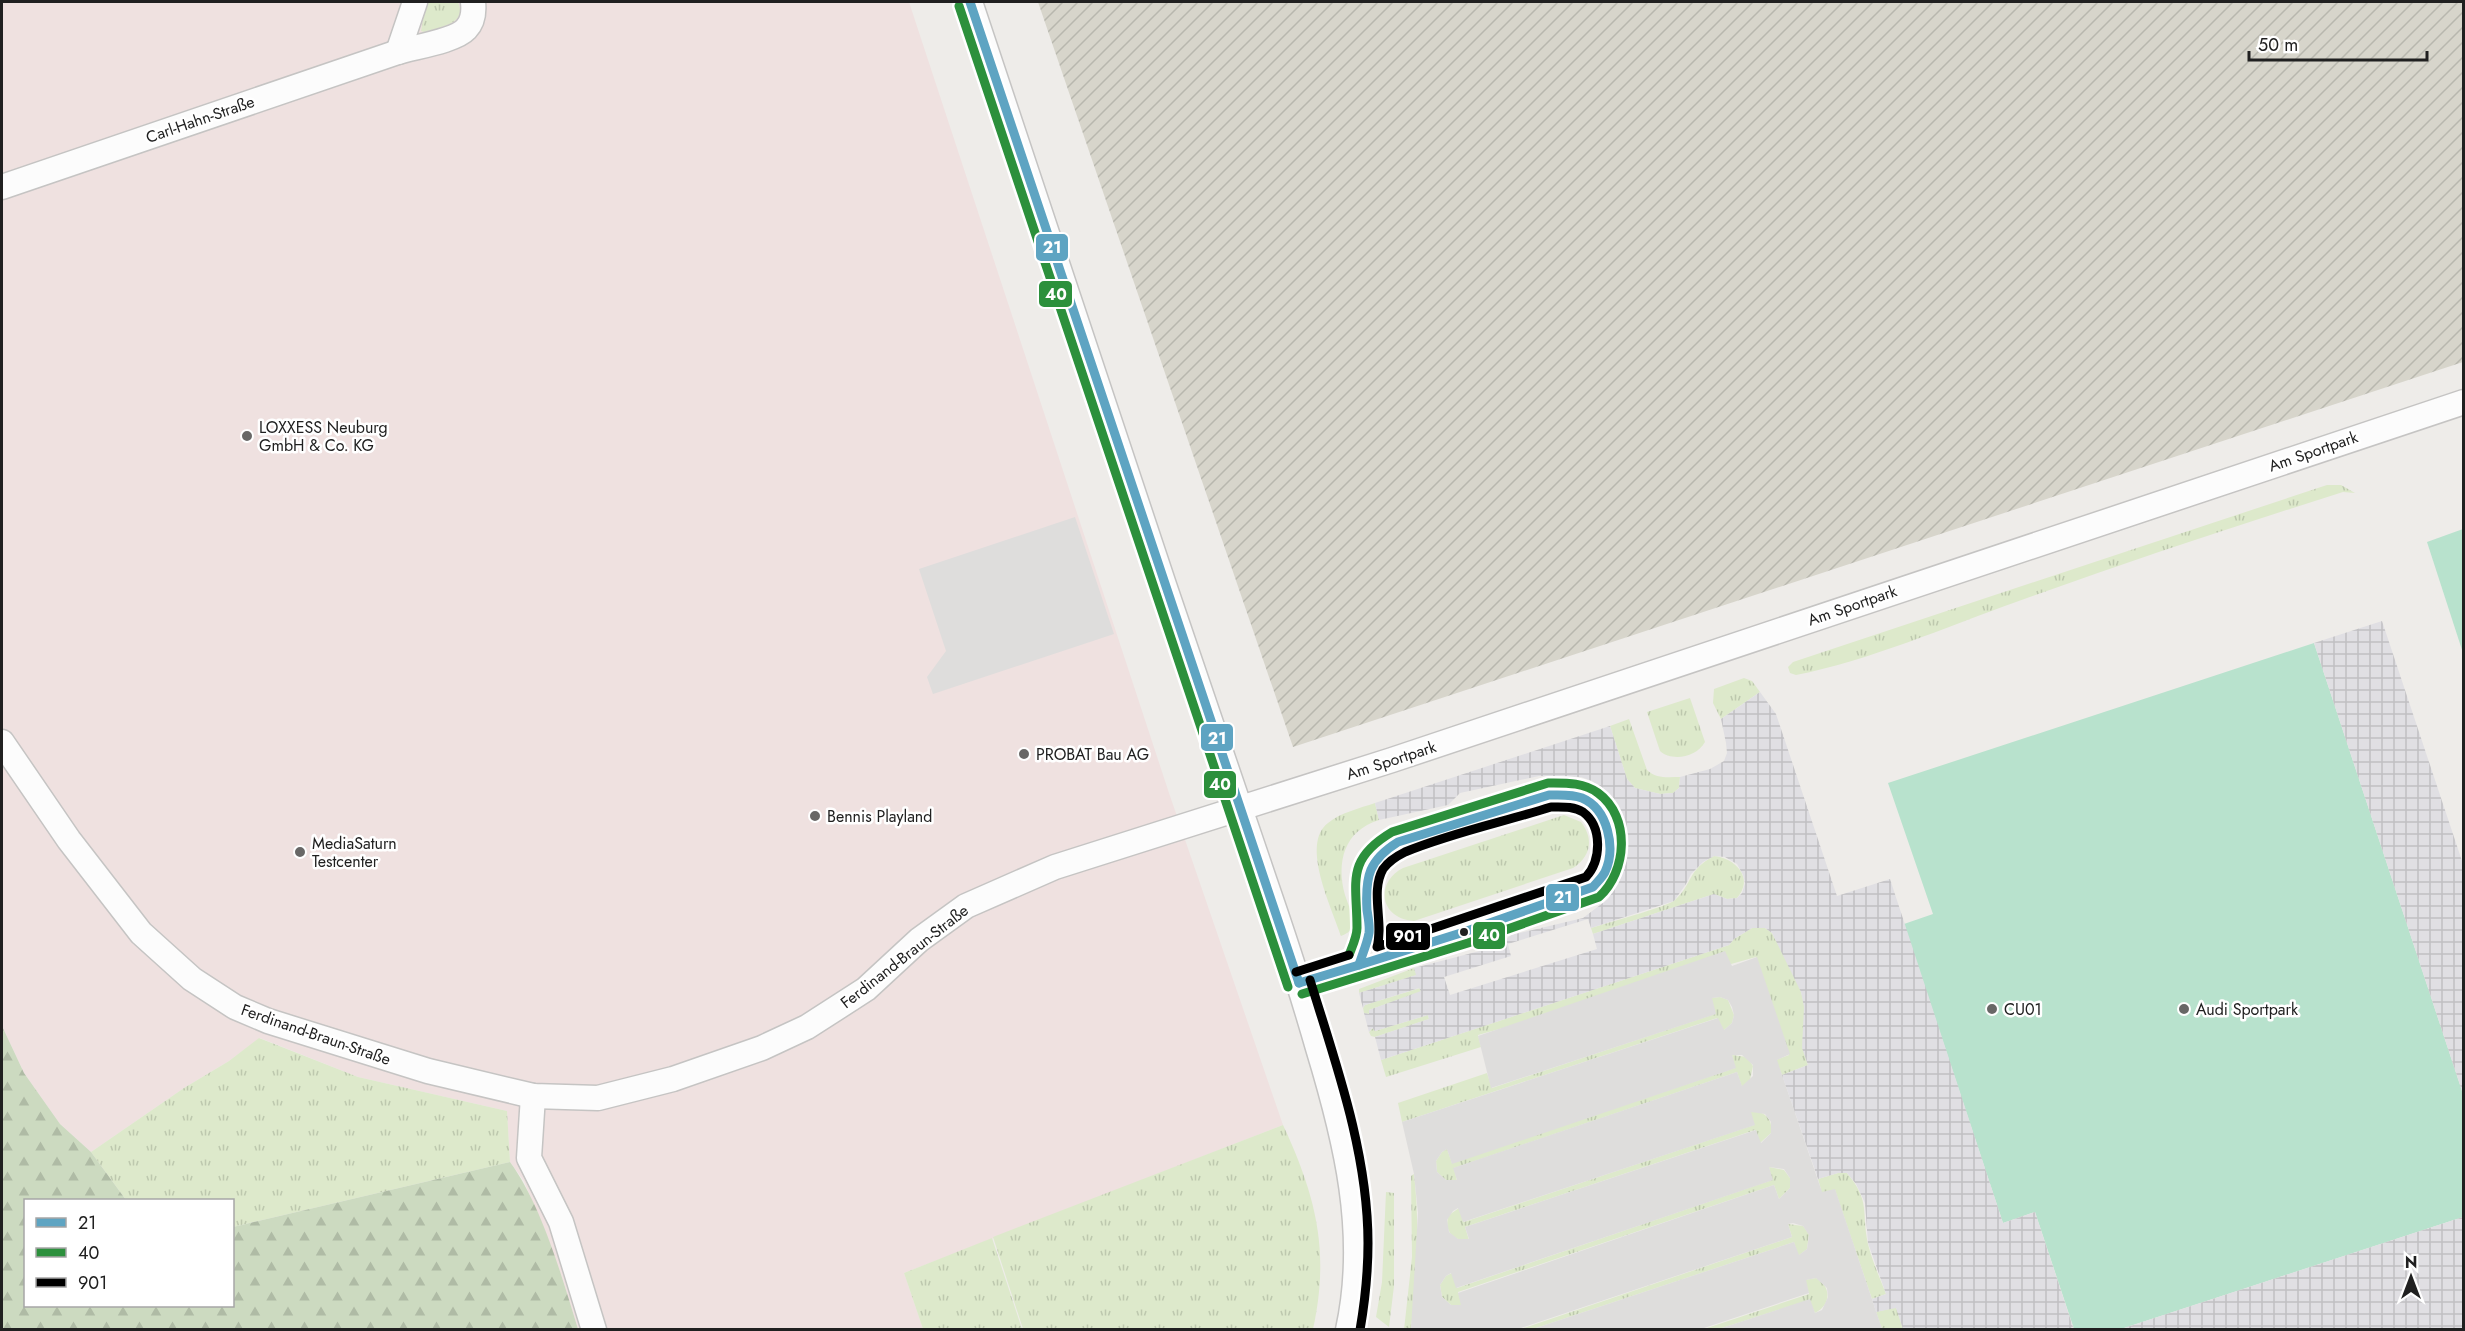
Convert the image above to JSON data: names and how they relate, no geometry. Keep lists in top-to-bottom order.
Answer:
{
  "streets": {
    "street": ["Carl-Hahn-Straße", "Am Sportpark", "Ferdinand-Braun-Straße"]
  },
  "crossings": [
    ["Am Sportpark", "Ferdinand-Braun-Straße"]
  ],
  "places": [
    "LOXXESS Neuburg GmbH & Co. KG",
    "PROBAT Bau AG",
    "Bennis Playland",
    "MediaSaturn Testcenter",
    "CU01",
    "Audi Sportpark"
  ],
  "lines": ["transit line 21", "transit line 40", "transit line 901"],
  "legend": ["21", "40", "901"],
  "scale_bar": "50 m",
  "north": "top"
}
